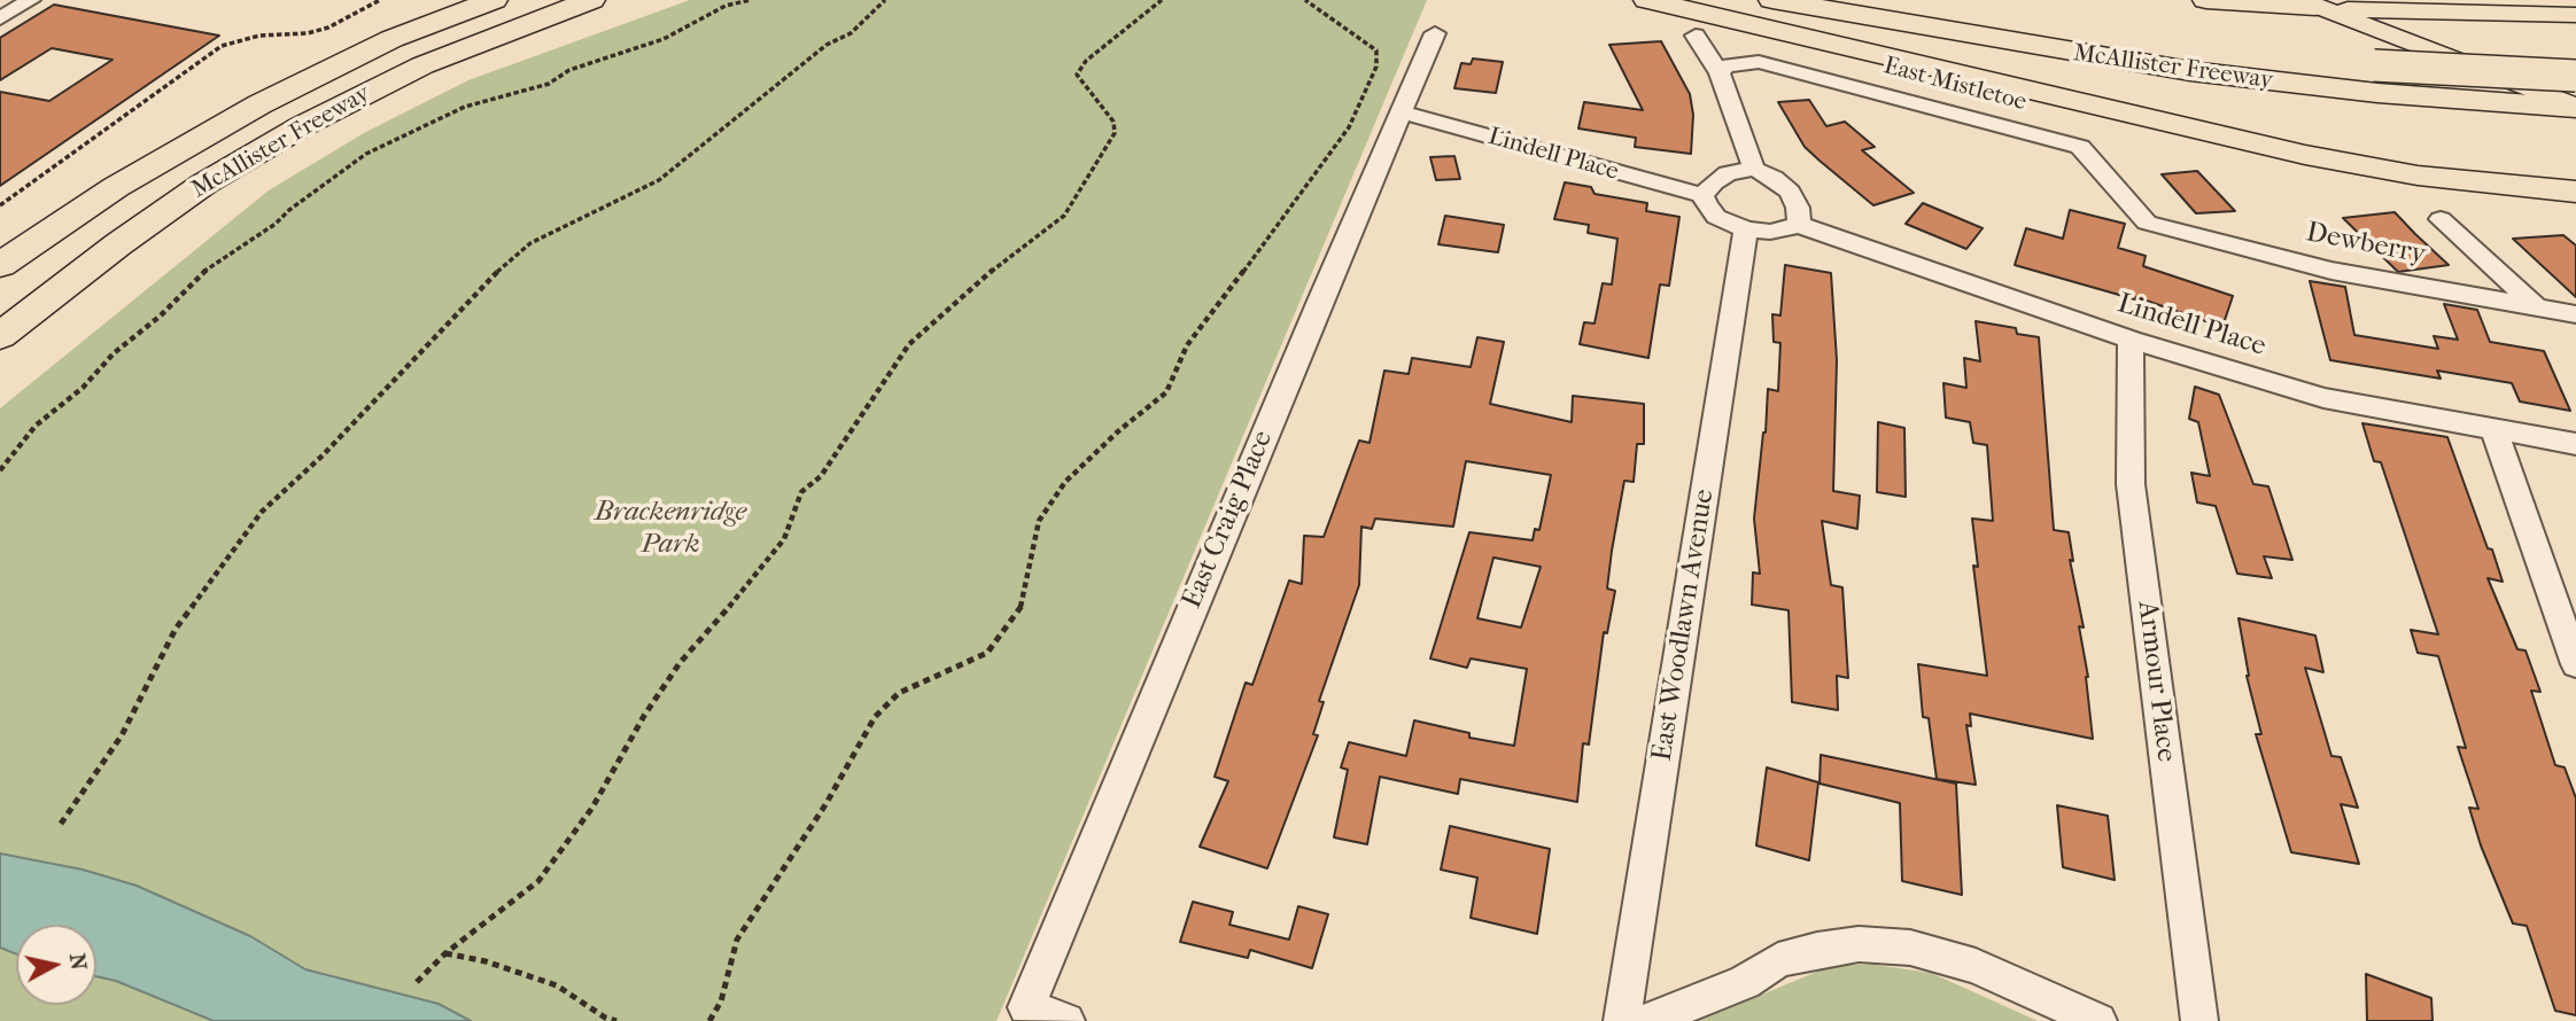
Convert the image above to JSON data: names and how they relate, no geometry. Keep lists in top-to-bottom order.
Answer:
{
  "streets": {
    "highway": ["McAllister Freeway"],
    "street": [
      "East Mistletoe",
      "Lindell Place",
      "Dewberry",
      "East Craig Place",
      "East Woodlawn Avenue",
      "Armour Place"
    ]
  },
  "crossings": [
    ["East Mistletoe", "Dewberry"],
    ["Lindell Place", "East Craig Place"],
    ["Lindell Place", "Armour Place"]
  ],
  "parks": ["Brackenridge Park"],
  "north": "right"
}
